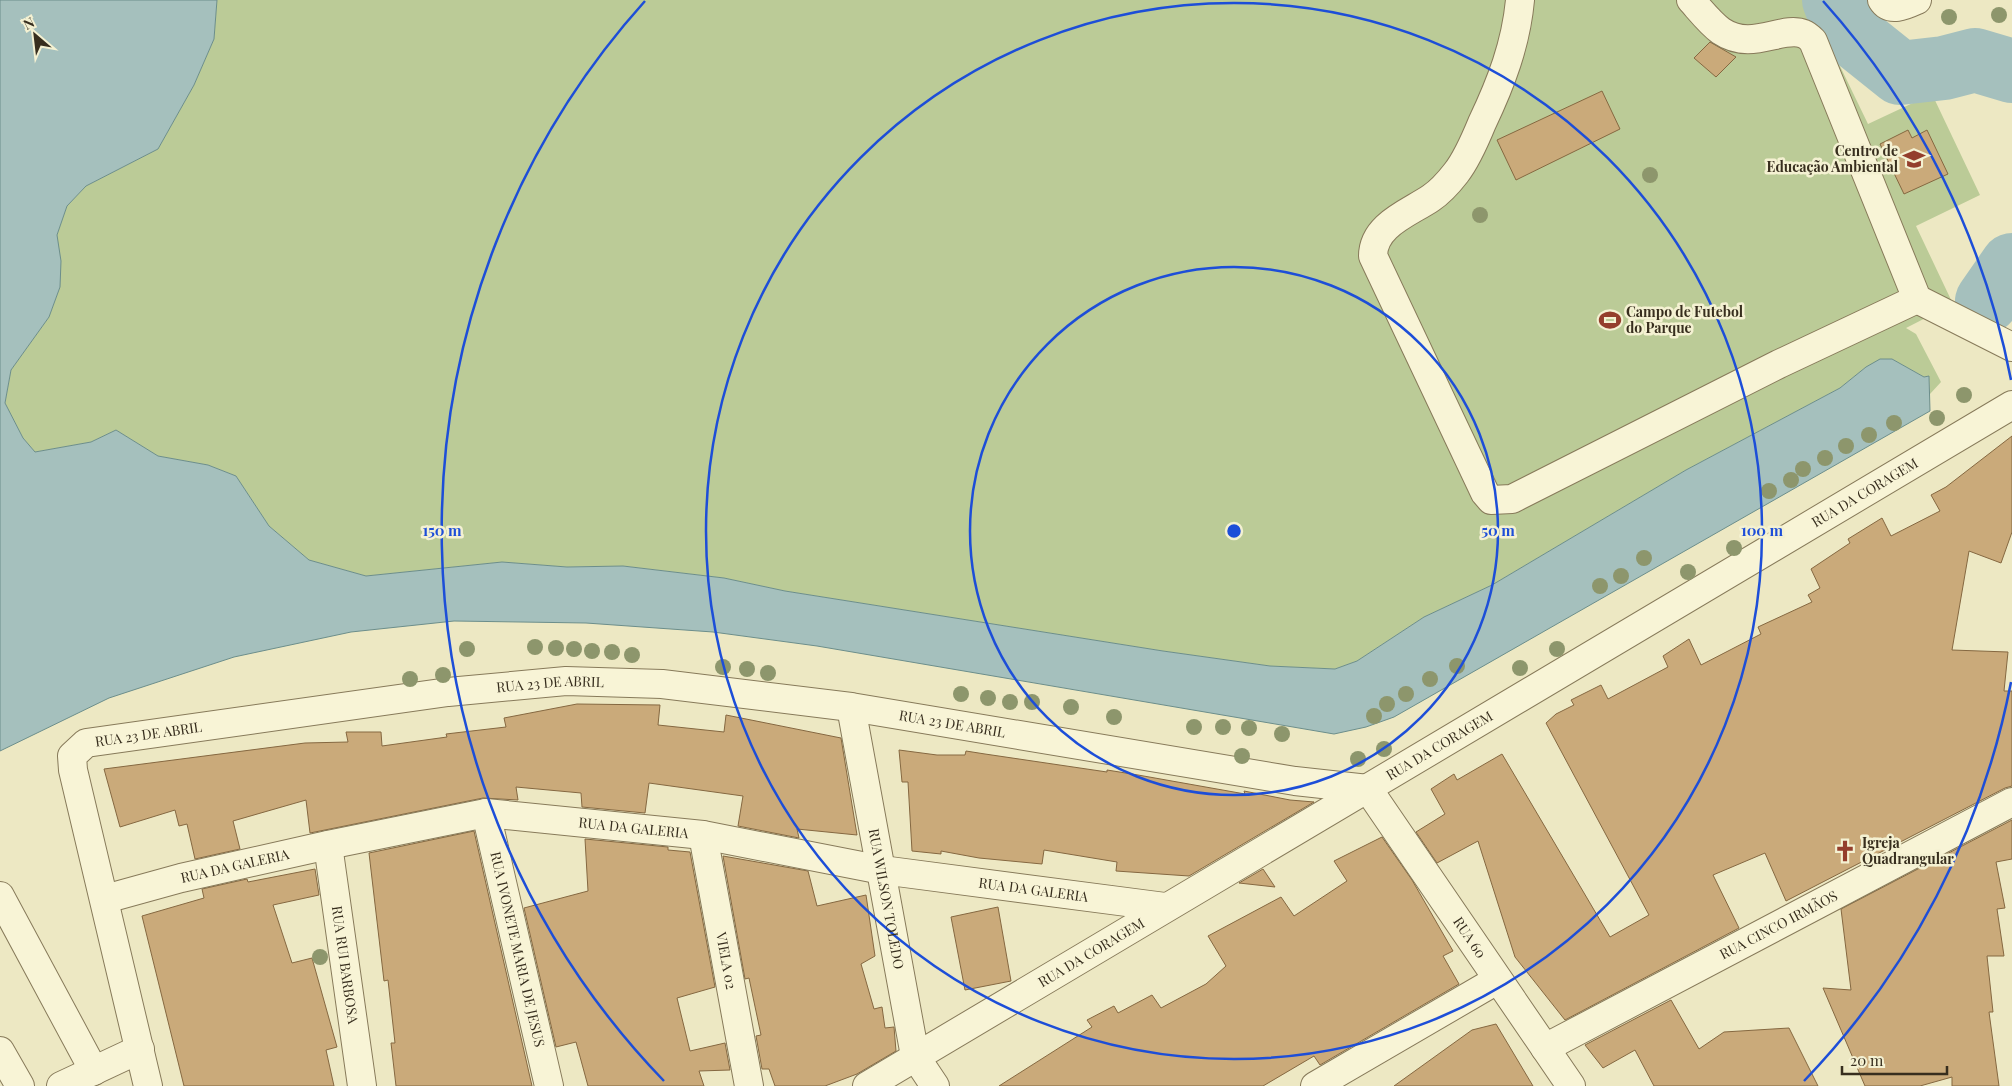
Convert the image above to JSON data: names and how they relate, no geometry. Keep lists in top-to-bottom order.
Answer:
{
  "streets": {
    "street": [
      "RUA DA CORAGEM",
      "RUA 23 DE ABRIL",
      "RUA DA GALERIA",
      "RUA WILSON TOLEDO",
      "RUA CINCO IRMÃOS",
      "RUA 60",
      "RUA IVONETE MARIA DE JESUS",
      "VIELA 02",
      "RUA RUI BARBOSA"
    ]
  },
  "crossings": [
    ["RUA DA CORAGEM", "RUA 23 DE ABRIL"],
    ["RUA DA CORAGEM", "RUA DA GALERIA"],
    ["RUA DA CORAGEM", "RUA WILSON TOLEDO"],
    ["RUA DA CORAGEM", "RUA 60"],
    ["RUA 23 DE ABRIL", "RUA DA GALERIA"],
    ["RUA 23 DE ABRIL", "RUA WILSON TOLEDO"],
    ["RUA 23 DE ABRIL", "RUA 60"],
    ["RUA DA GALERIA", "RUA WILSON TOLEDO"],
    ["RUA DA GALERIA", "RUA IVONETE MARIA DE JESUS"],
    ["RUA DA GALERIA", "VIELA 02"],
    ["RUA DA GALERIA", "RUA RUI BARBOSA"],
    ["RUA CINCO IRMÃOS", "RUA 60"]
  ],
  "places": {
    "school or university": ["Centro de Educação Ambiental"],
    "sports": ["Campo de Futebol do Parque"],
    "church": ["Igreja Quadrangular"]
  },
  "scale_bar": "20 m",
  "north": "top left",
  "rings": ["50 m", "100 m", "150 m"]
}
